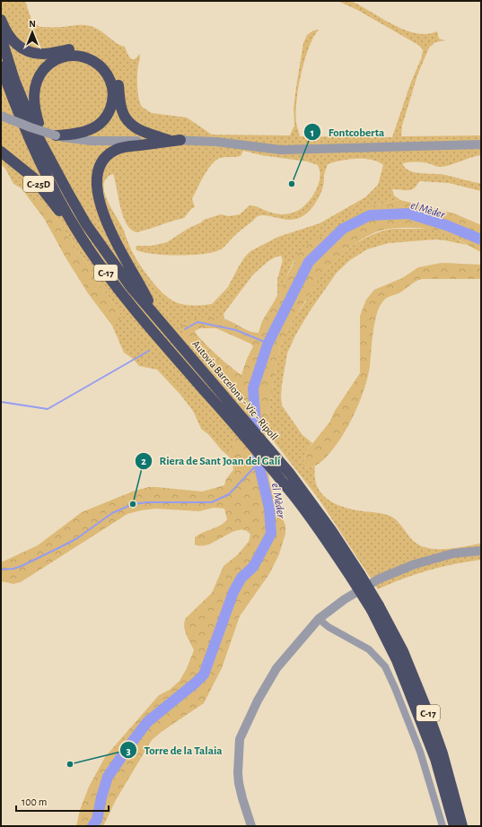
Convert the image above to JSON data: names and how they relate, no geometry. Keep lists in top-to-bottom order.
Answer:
{
  "streets": {
    "highway": ["C-25D", "C-17", "Autovia Barcelona - Vic - Ripoll"]
  },
  "crossings": [
    ["C-25D", "Autovia Barcelona - Vic - Ripoll"]
  ],
  "water": ["el Mèder"],
  "places": ["Fontcoberta", "Riera de Sant Joan del Galí", "Torre de la Talaia"],
  "scale_bar": "100 m",
  "north": "top"
}
